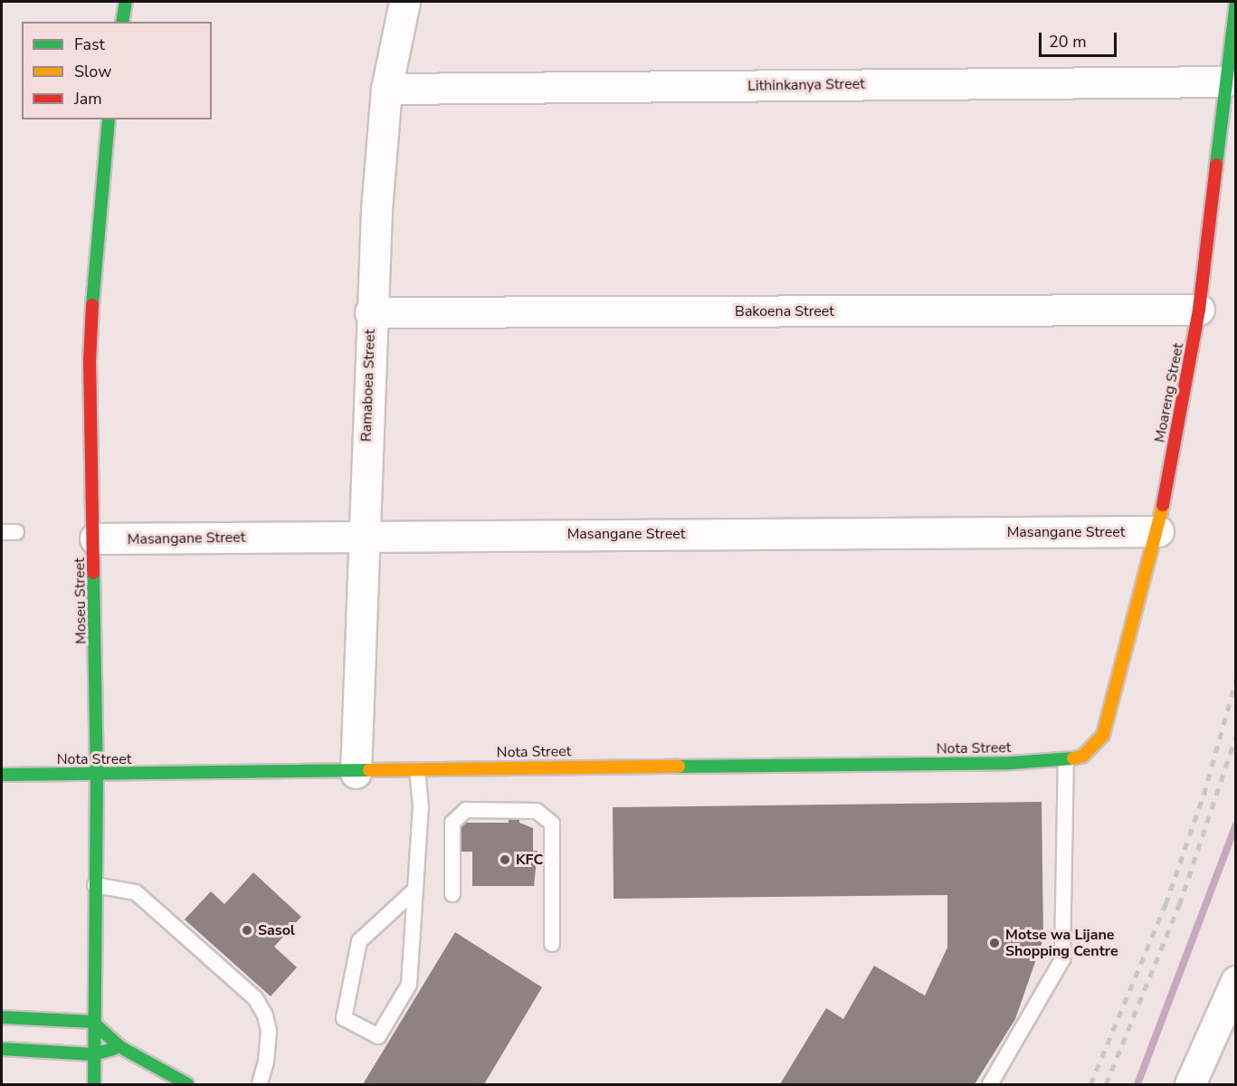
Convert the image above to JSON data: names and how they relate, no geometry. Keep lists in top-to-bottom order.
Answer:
{
  "streets": {
    "street": [
      "Lithinkanya Street",
      "Bakoena Street",
      "Ramaboea Street",
      "Moareng Street",
      "Masangane Street",
      "Moseu Street",
      "Nota Street"
    ]
  },
  "crossings": [
    ["Lithinkanya Street", "Ramaboea Street"],
    ["Lithinkanya Street", "Moareng Street"],
    ["Bakoena Street", "Ramaboea Street"],
    ["Bakoena Street", "Moareng Street"],
    ["Ramaboea Street", "Masangane Street"],
    ["Ramaboea Street", "Nota Street"],
    ["Moareng Street", "Masangane Street"],
    ["Moareng Street", "Nota Street"],
    ["Masangane Street", "Moseu Street"],
    ["Moseu Street", "Nota Street"]
  ],
  "places": ["KFC", "Sasol", "Motse wa Lijane Shopping Centre"],
  "legend": ["Fast", "Slow", "Jam"],
  "scale_bar": "20 m"
}
